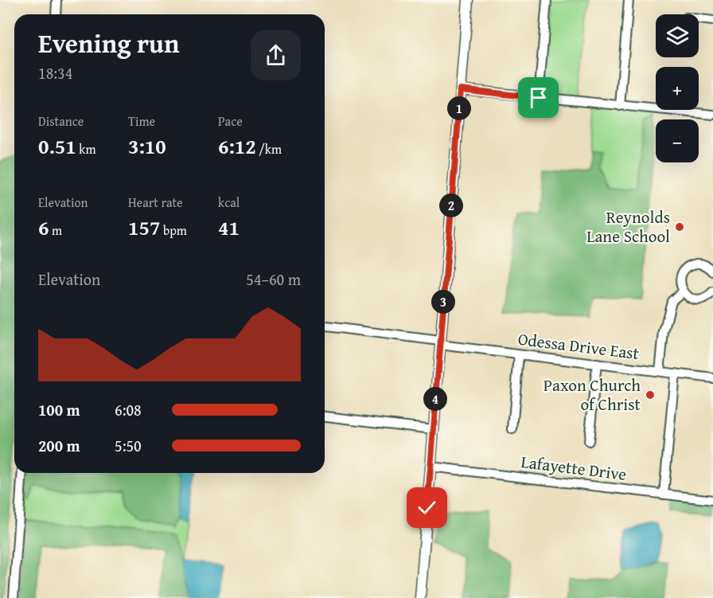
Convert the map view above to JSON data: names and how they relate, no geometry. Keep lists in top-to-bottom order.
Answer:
{
  "streets": {
    "street": ["Odessa Drive East", "Lafayette Drive"]
  },
  "places": ["Reynolds Lane School", "Paxon Church of Christ"],
  "page": {
    "map_buttons": ["+", "−"],
    "heading": ["Evening run", "18:34"],
    "stats": [
      ["Distance", "0.51 km"],
      ["Time", "3:10"],
      ["Pace", "6:12 /km"],
      ["Elevation", "6 m"],
      ["Heart rate", "157 bpm"],
      ["kcal", "41"]
    ],
    "pins": [
      "1",
      "2",
      "3",
      "4"
    ],
    "chart": ["Elevation", "54–60 m"],
    "list": [
      {
        "name": "100 m",
        "note": "6:08"
      },
      {
        "name": "200 m",
        "note": "5:50"
      }
    ]
  }
}
